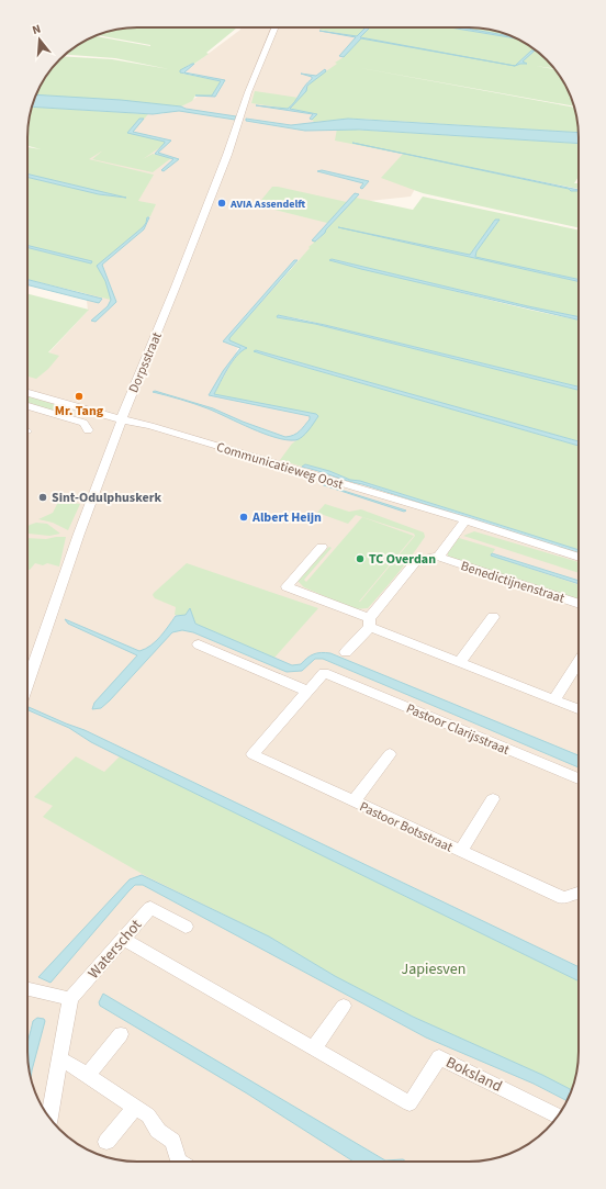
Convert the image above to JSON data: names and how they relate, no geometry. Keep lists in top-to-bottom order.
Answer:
{
  "streets": {
    "street": [
      "Dorpsstraat",
      "Communicatieweg Oost",
      "Benedictijnenstraat",
      "Pastoor Clarijsstraat",
      "Pastoor Botsstraat",
      "Waterschot",
      "Boksland"
    ]
  },
  "crossings": [
    ["Dorpsstraat", "Communicatieweg Oost"],
    ["Pastoor Clarijsstraat", "Pastoor Botsstraat"],
    ["Waterschot", "Boksland"]
  ],
  "parks": ["Japiesven"],
  "places": [
    "AVIA Assendelft",
    "Mr. Tang",
    "Sint-Odulphuskerk",
    "Albert Heijn",
    "TC Overdan"
  ],
  "north": "top"
}
